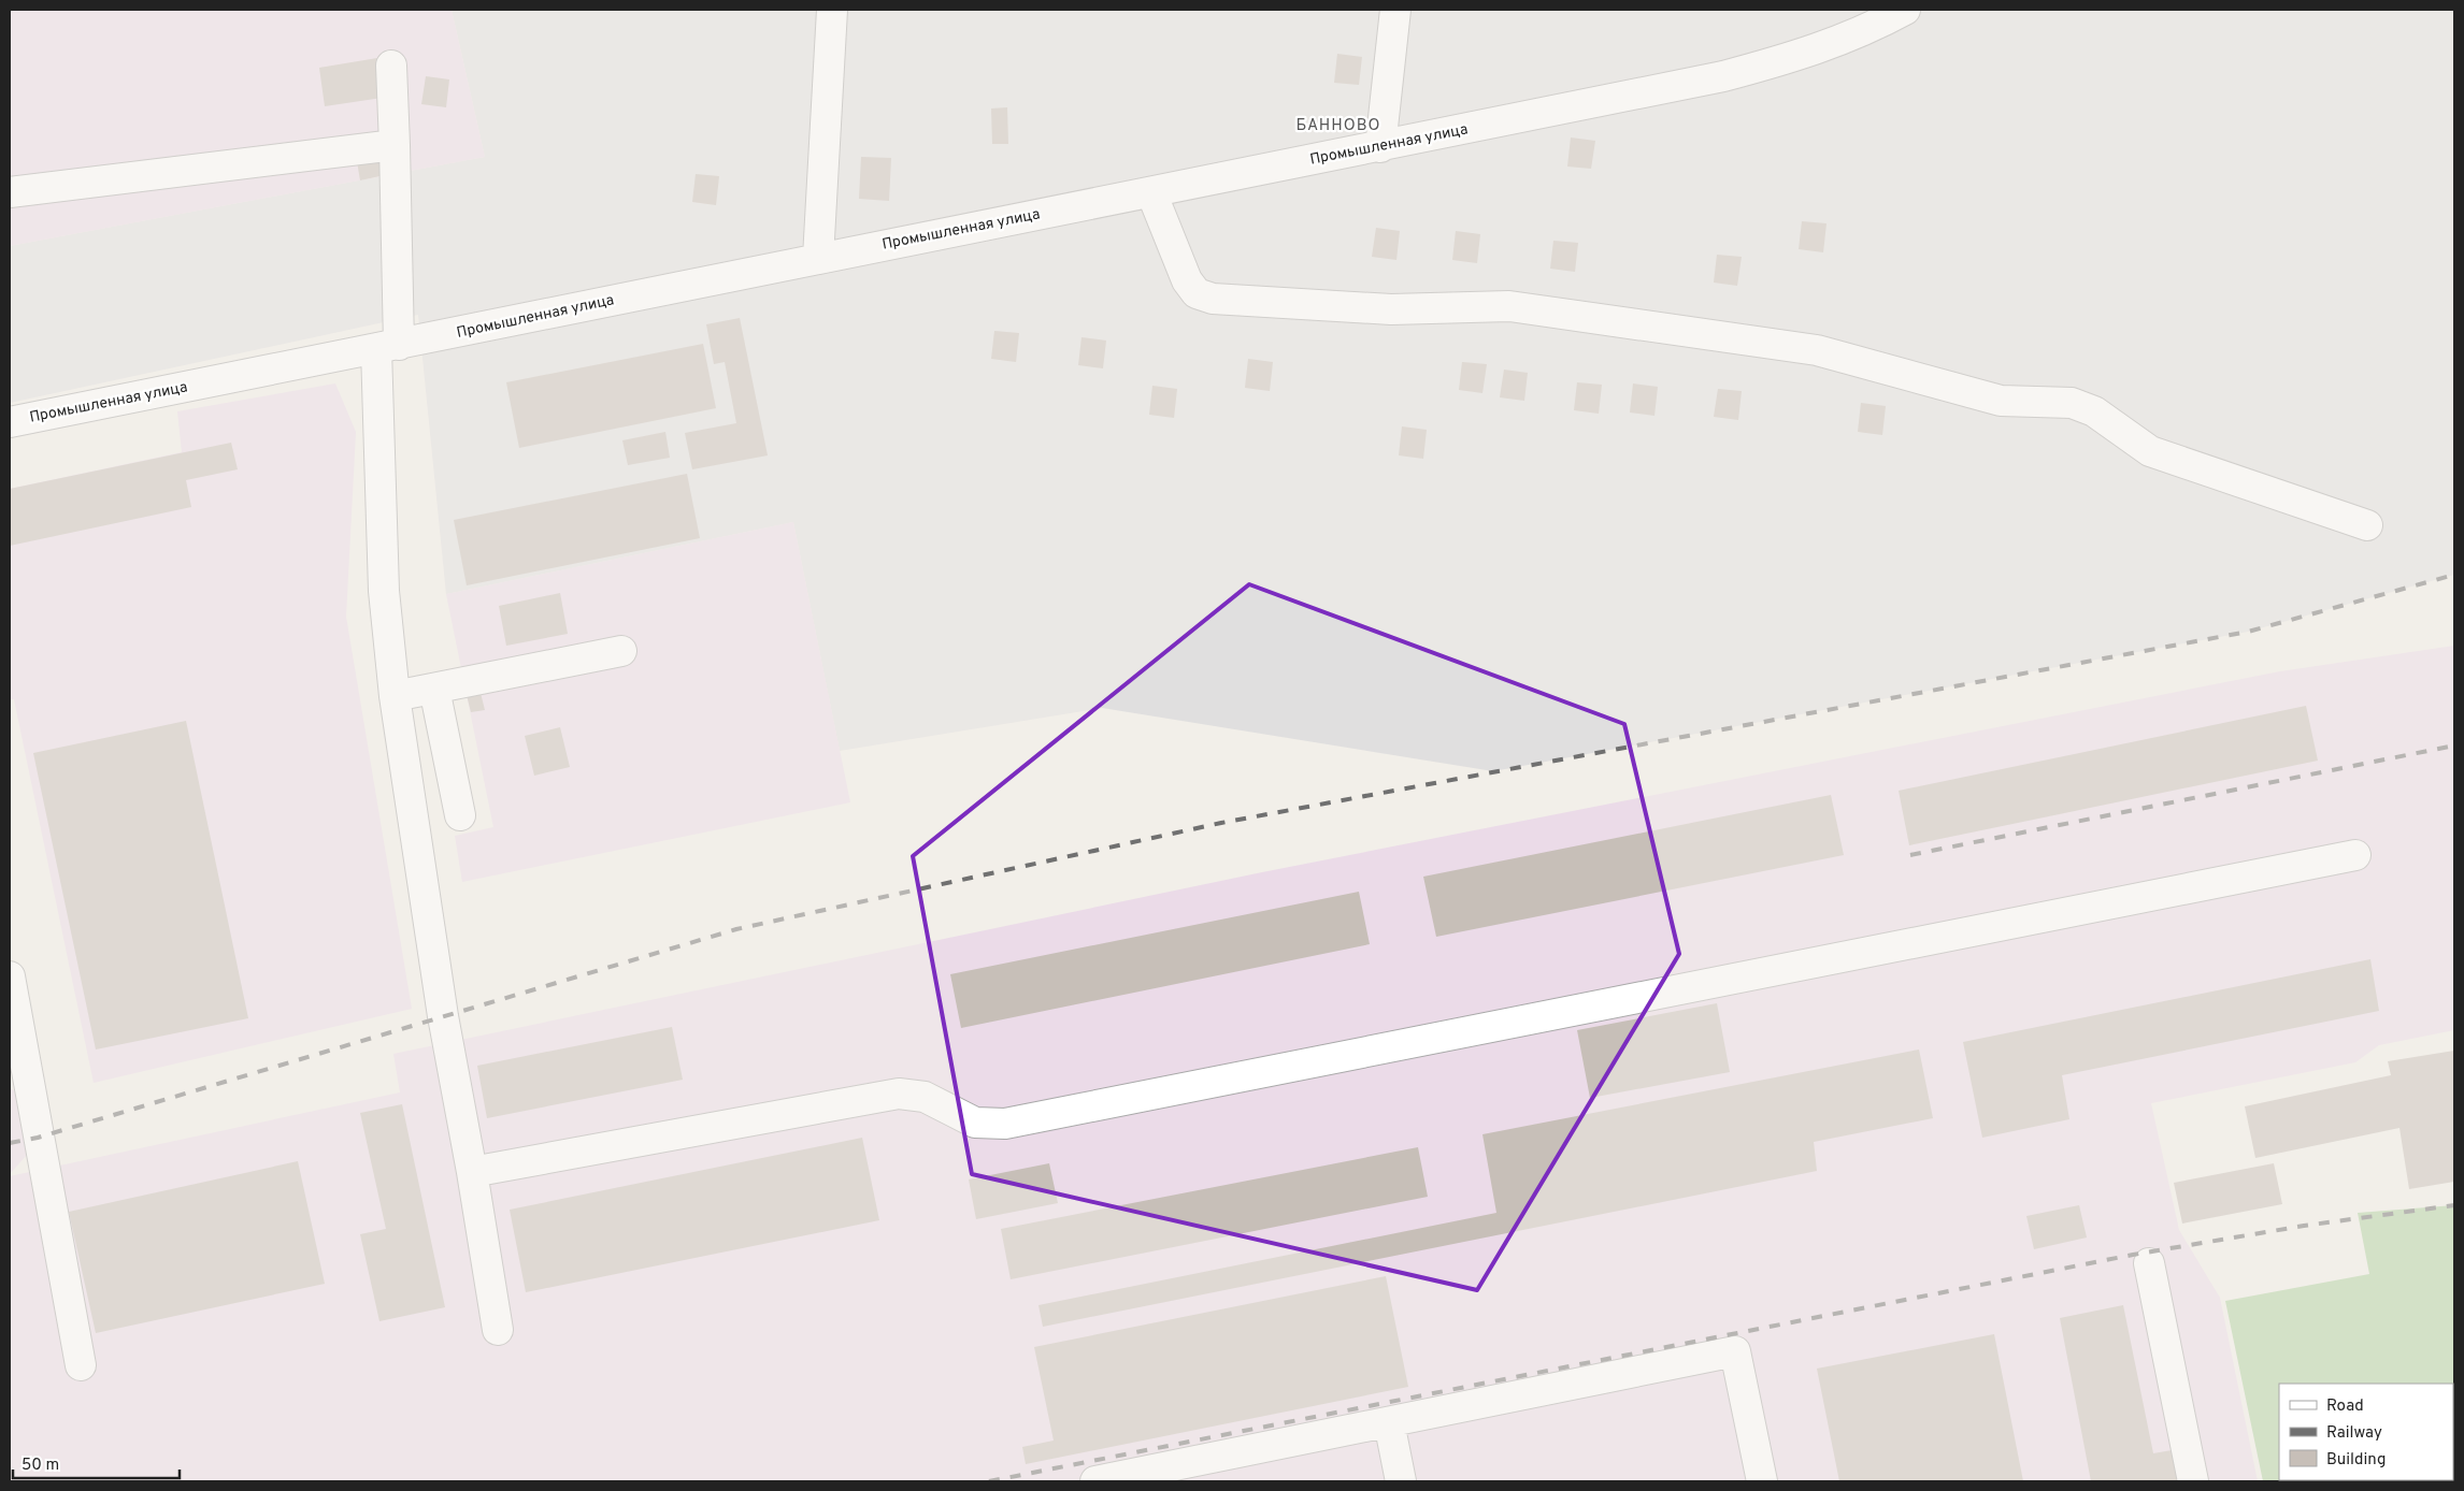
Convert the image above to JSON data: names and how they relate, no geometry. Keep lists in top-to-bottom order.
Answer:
{
  "streets": {
    "street": ["Промышленная улица"]
  },
  "districts": ["БАННОВО"],
  "legend": ["Road", "Railway", "Building"],
  "scale_bar": "50 m"
}
